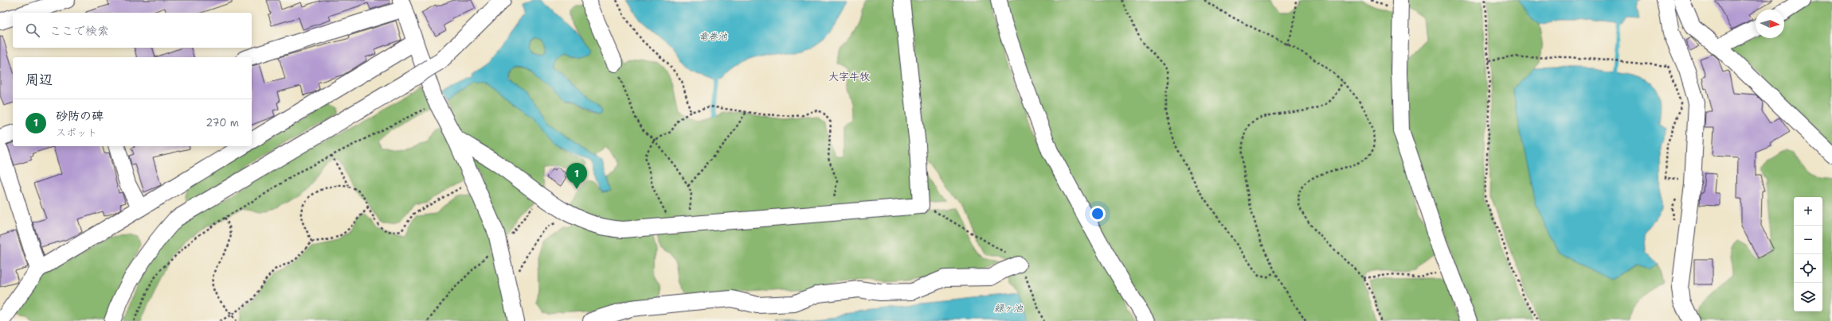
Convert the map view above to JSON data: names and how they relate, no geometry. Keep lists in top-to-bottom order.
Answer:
{
  "districts": ["大字牛牧"],
  "water": ["竜巻池", "緑ヶ池"],
  "north": "right",
  "page": {
    "search": "ここで検索",
    "heading": "周辺",
    "list": [
      {
        "mark": "1",
        "name": "砂防の碑",
        "note": "スポット",
        "value": "270 m"
      }
    ],
    "pins": "1",
    "map_buttons": ["+", "−"]
  }
}
